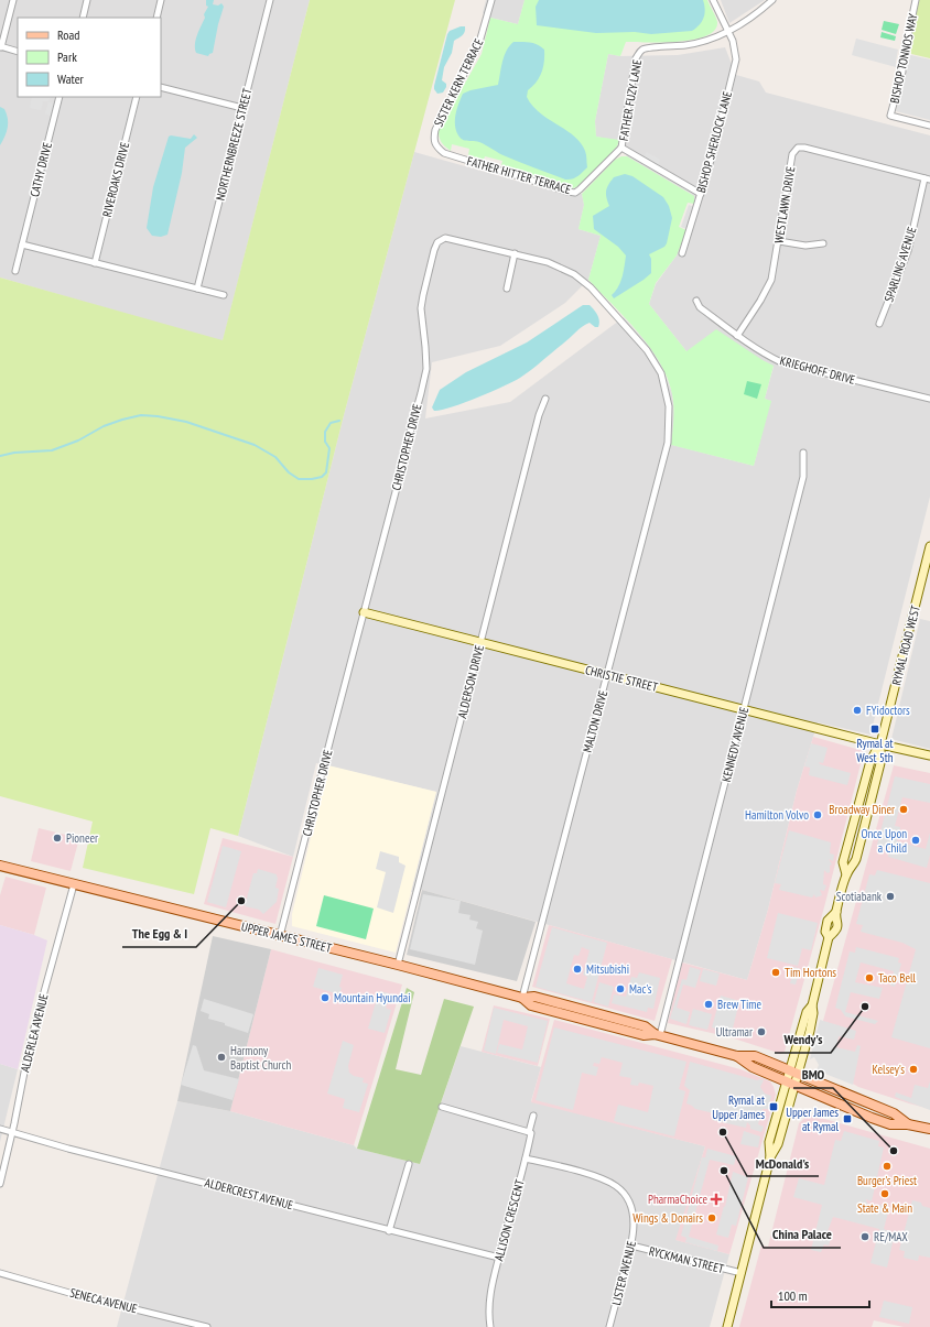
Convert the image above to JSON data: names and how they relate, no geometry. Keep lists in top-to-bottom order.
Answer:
{
  "streets": {
    "main road": ["RYMAL ROAD WEST", "CHRISTIE STREET", "UPPER JAMES STREET"],
    "street": [
      "BISHOP TONNOS WAY",
      "SISTER KERN TERRACE",
      "FATHER FUZY LANE",
      "BISHOP SHERLOCK LANE",
      "NORTHERNBREEZE STREET",
      "CATHY DRIVE",
      "FATHER HITTER TERRACE",
      "RIVEROAKS DRIVE",
      "WESTLAWN DRIVE",
      "SPARLING AVENUE",
      "KRIEGHOFF DRIVE",
      "CHRISTOPHER DRIVE",
      "ALDERSON DRIVE",
      "MALTON DRIVE",
      "KENNEDY AVENUE",
      "ALDERLEA AVENUE",
      "ALDERCREST AVENUE",
      "ALLISON CRESCENT",
      "RYCKMAN STREET",
      "LISTER AVENUE",
      "SENECA AVENUE"
    ]
  },
  "crossings": [
    ["SISTER KERN TERRACE", "FATHER HITTER TERRACE"],
    ["FATHER FUZY LANE", "BISHOP SHERLOCK LANE"],
    ["FATHER FUZY LANE", "FATHER HITTER TERRACE"],
    ["WESTLAWN DRIVE", "SPARLING AVENUE"],
    ["WESTLAWN DRIVE", "KRIEGHOFF DRIVE"],
    ["CHRISTOPHER DRIVE", "CHRISTIE STREET"],
    ["CHRISTOPHER DRIVE", "MALTON DRIVE"],
    ["CHRISTOPHER DRIVE", "UPPER JAMES STREET"],
    ["RYMAL ROAD WEST", "CHRISTIE STREET"],
    ["RYMAL ROAD WEST", "UPPER JAMES STREET"],
    ["RYMAL ROAD WEST", "RYCKMAN STREET"],
    ["CHRISTIE STREET", "ALDERSON DRIVE"],
    ["CHRISTIE STREET", "MALTON DRIVE"],
    ["CHRISTIE STREET", "KENNEDY AVENUE"],
    ["ALDERSON DRIVE", "UPPER JAMES STREET"],
    ["MALTON DRIVE", "UPPER JAMES STREET"],
    ["KENNEDY AVENUE", "UPPER JAMES STREET"],
    ["UPPER JAMES STREET", "ALDERLEA AVENUE"],
    ["ALDERLEA AVENUE", "ALDERCREST AVENUE"],
    ["ALDERCREST AVENUE", "ALLISON CRESCENT"],
    ["ALLISON CRESCENT", "LISTER AVENUE"],
    ["RYCKMAN STREET", "LISTER AVENUE"]
  ],
  "places": {
    "other": [
      "FYidoctors",
      "Broadway Diner",
      "Hamilton Volvo",
      "Pioneer",
      "Once Upon a Child",
      "Scotiabank",
      "The Egg & I",
      "Mitsubishi",
      "Tim Hortons",
      "Taco Bell",
      "Mac's",
      "Mountain Hyundai",
      "Brew Time",
      "Wendy's",
      "Ultramar",
      "Harmony Baptist Church",
      "Kelsey's",
      "McDonald's",
      "BMO",
      "Burger's Priest",
      "China Palace",
      "State & Main",
      "Wings & Donairs",
      "RE/MAX"
    ],
    "transit": ["Rymal at West 5th", "Rymal at Upper James", "Upper James at Rymal"],
    "health": ["PharmaChoice"]
  },
  "legend": ["Road", "Park", "Water"],
  "scale_bar": "100 m"
}
